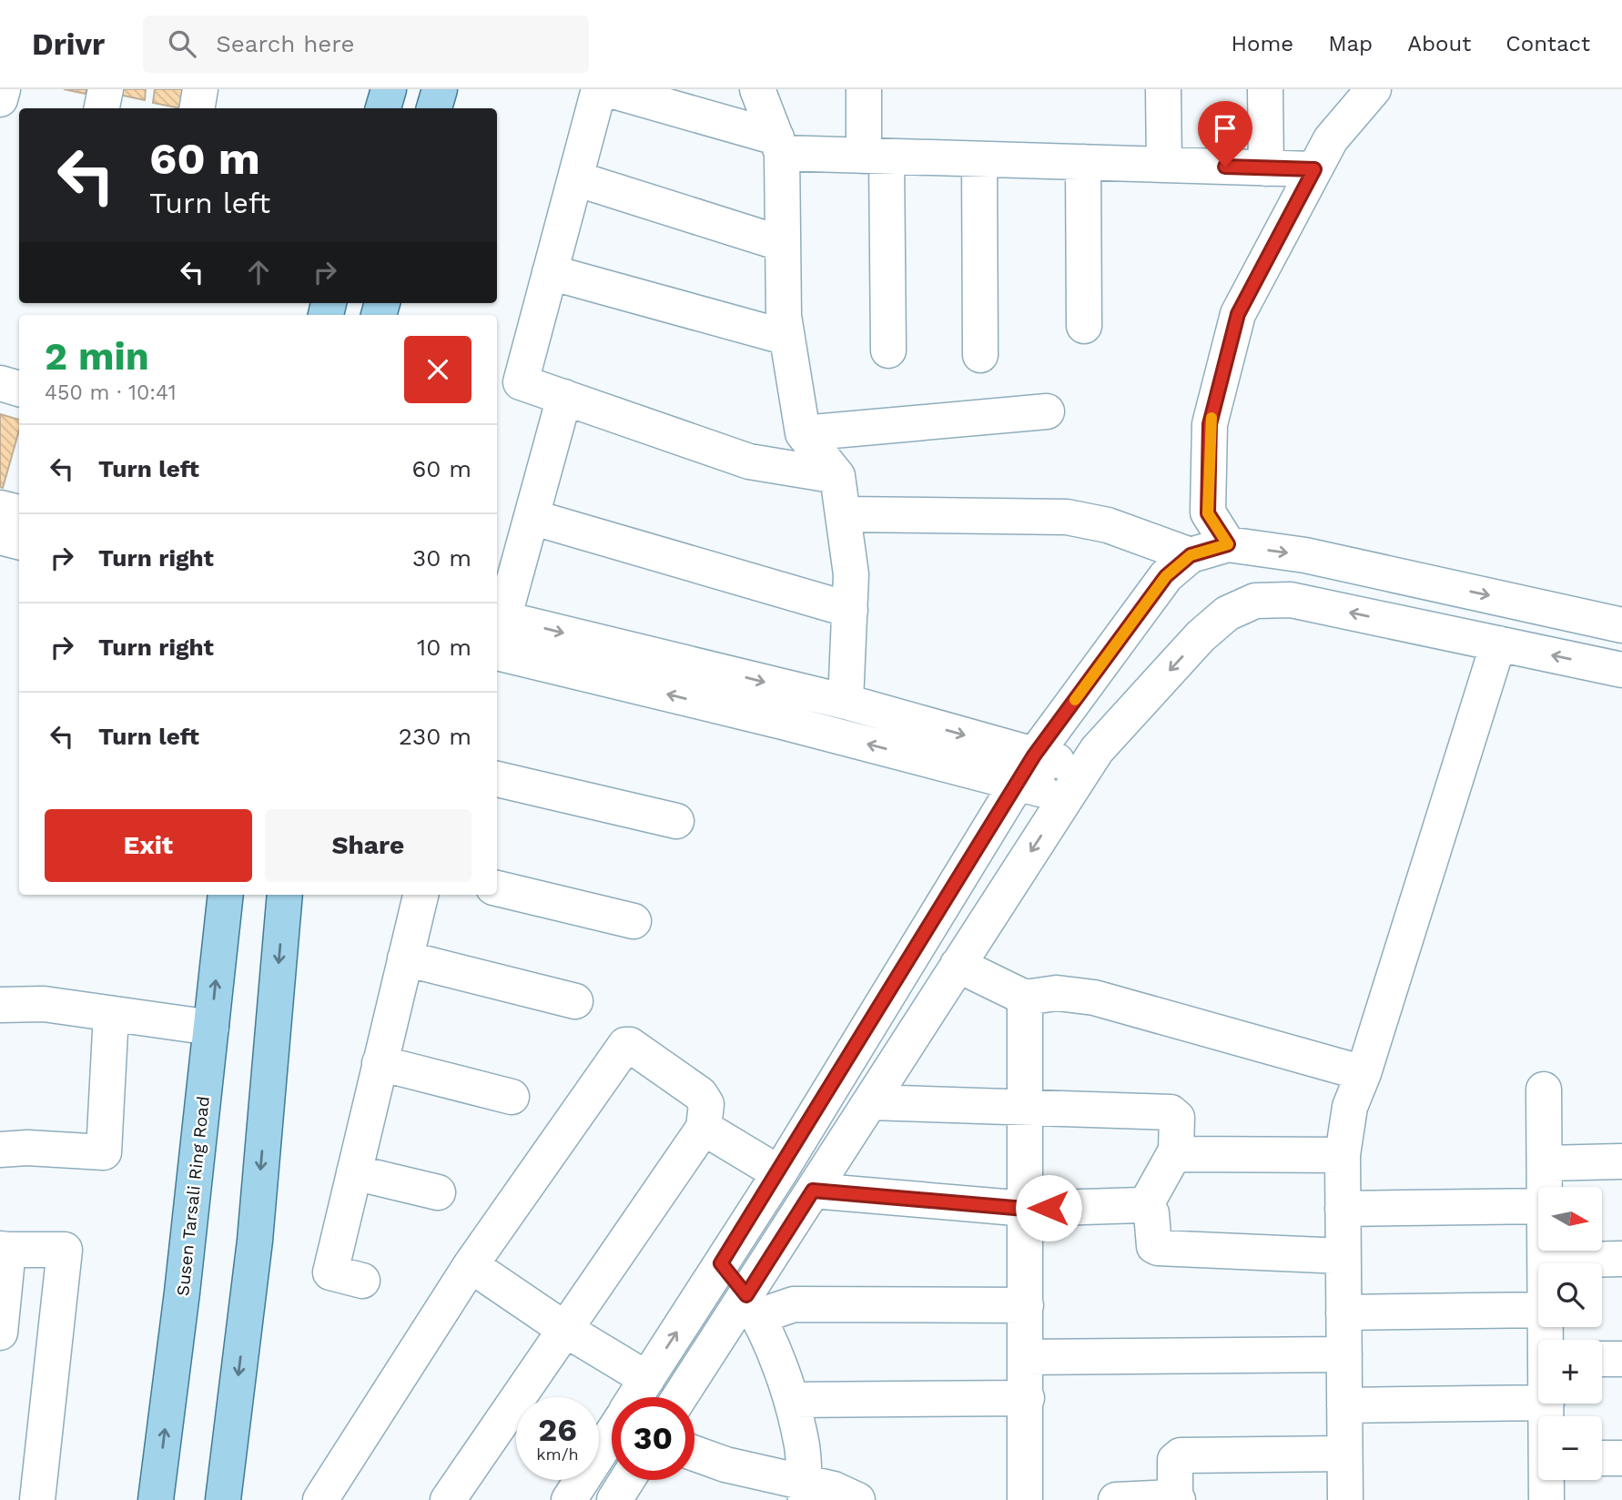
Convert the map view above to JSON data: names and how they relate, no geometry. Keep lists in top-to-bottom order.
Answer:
{
  "streets": {
    "main road": ["Susen Tarsali Ring Road"]
  },
  "north": "right",
  "page": {
    "header": "Drivr",
    "search": "Search here",
    "nav": [
      "Home",
      "Map",
      "About",
      "Contact"
    ],
    "turn": ["60 m", "Turn left"],
    "heading": ["2 min", "450 m · 10:41"],
    "list": [
      {
        "name": "Turn left",
        "value": "60 m"
      },
      {
        "name": "Turn right",
        "value": "30 m"
      },
      {
        "name": "Turn right",
        "value": "10 m"
      },
      {
        "name": "Turn left",
        "value": "230 m"
      }
    ],
    "buttons": ["Exit", "Share"],
    "map_buttons": ["+", "−"],
    "speed": "26 km/h",
    "limit": "30"
  }
}
